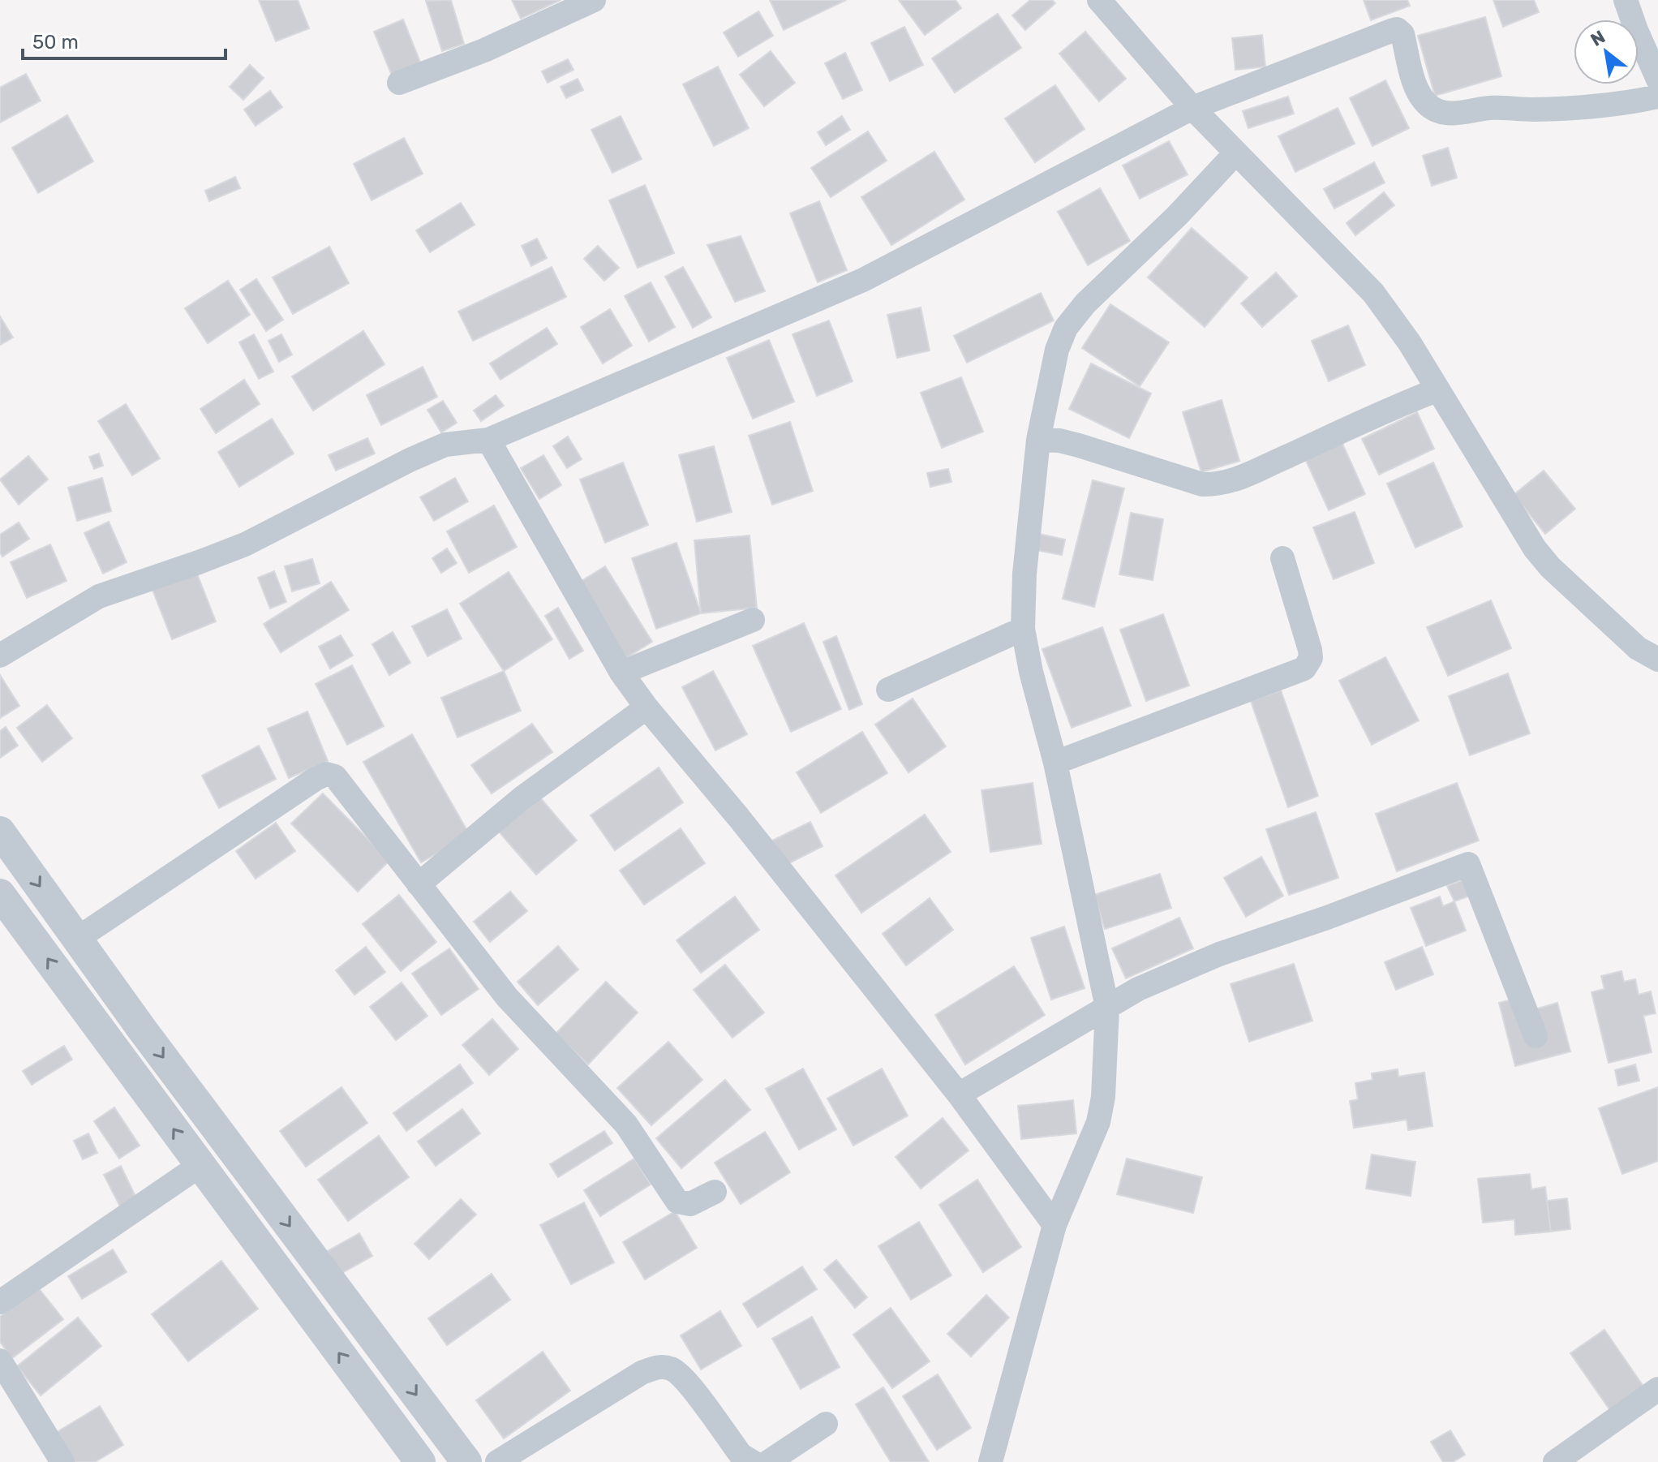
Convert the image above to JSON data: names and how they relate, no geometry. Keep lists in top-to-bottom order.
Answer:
{
  "scale_bar": "50 m",
  "north": "top left"
}
